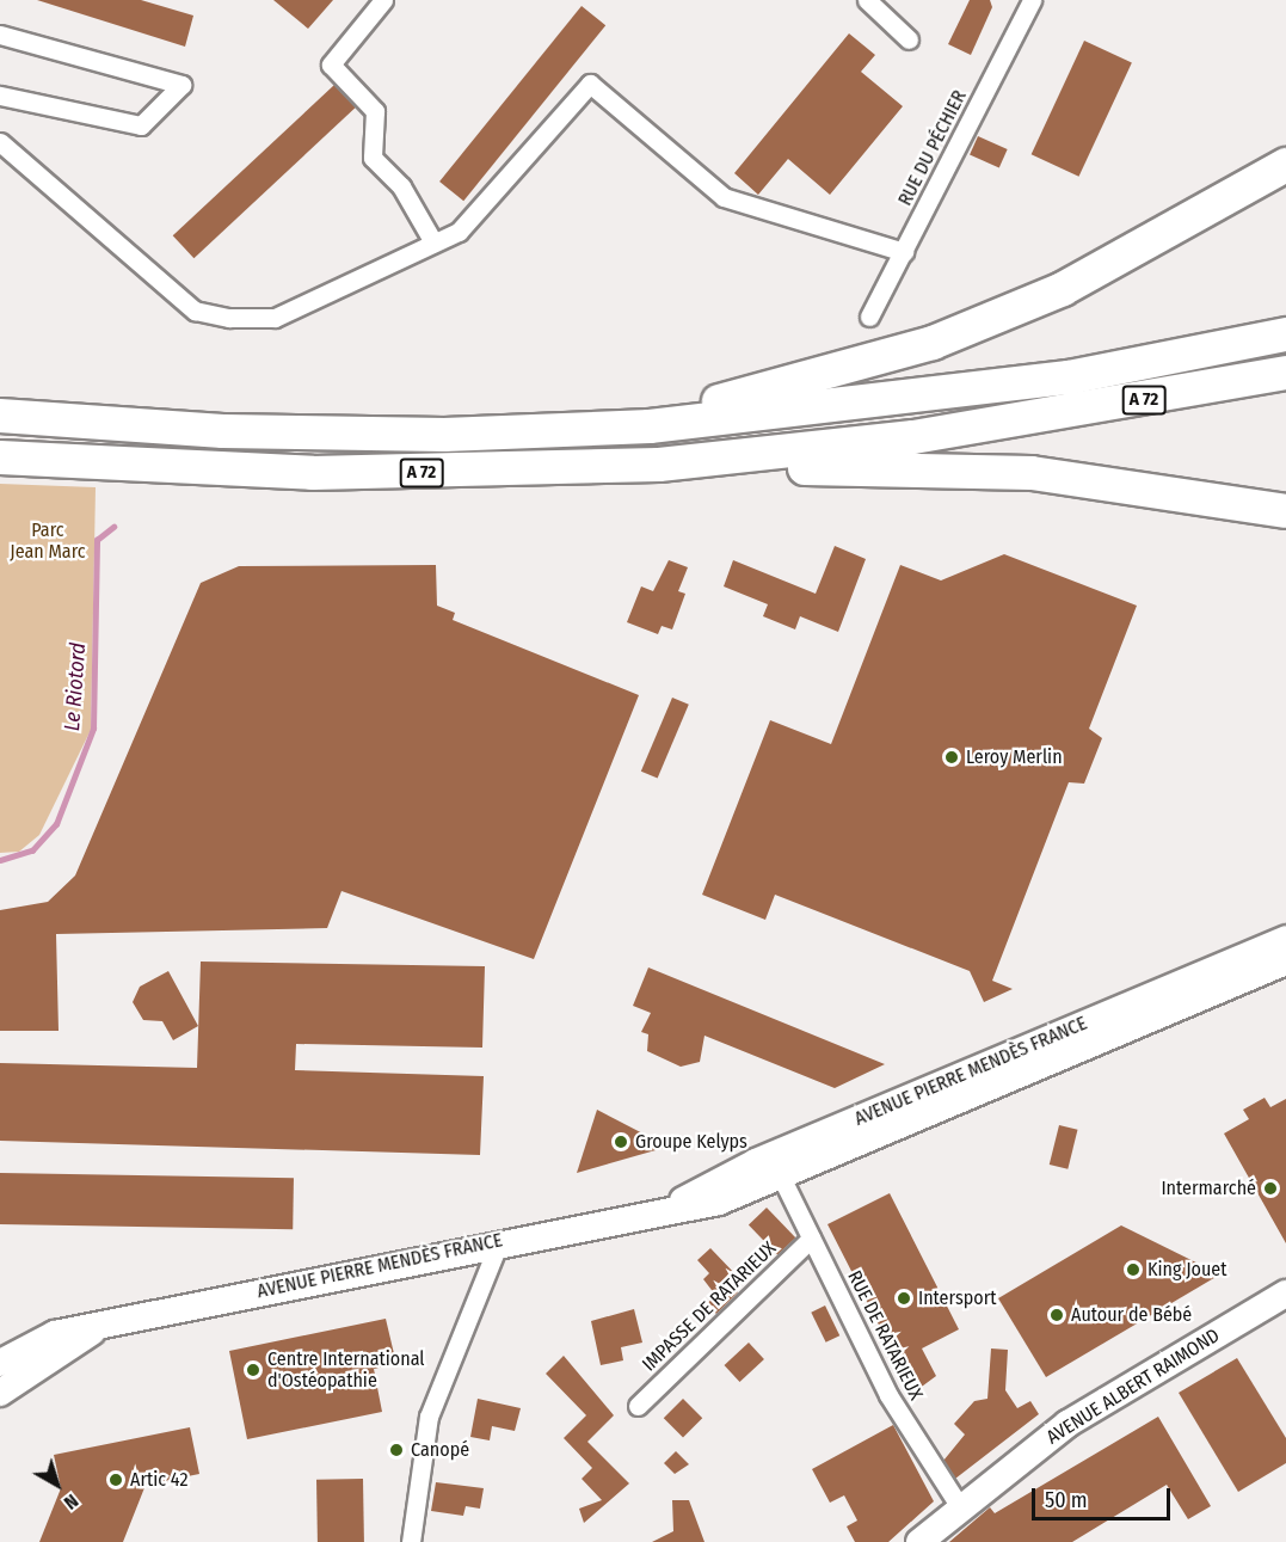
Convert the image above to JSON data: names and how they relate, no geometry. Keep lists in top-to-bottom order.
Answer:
{
  "streets": {
    "highway": ["A 72"],
    "main road": ["AVENUE PIERRE MENDÈS FRANCE", "AVENUE ALBERT RAIMOND"],
    "street": ["RUE DU PÉCHIER", "IMPASSE DE RATARIEUX", "RUE DE RATARIEUX"]
  },
  "crossings": [
    ["AVENUE PIERRE MENDÈS FRANCE", "RUE DE RATARIEUX"],
    ["IMPASSE DE RATARIEUX", "RUE DE RATARIEUX"],
    ["RUE DE RATARIEUX", "AVENUE ALBERT RAIMOND"]
  ],
  "water": ["Le Riotord"],
  "parks": ["Parc Jean Marc"],
  "places": [
    "Leroy Merlin",
    "Groupe Kelyps",
    "Intermarché",
    "King Jouet",
    "Intersport",
    "Autour de Bébé",
    "Centre International d'Ostéopathie",
    "Canopé",
    "Artic 42"
  ],
  "scale_bar": "50 m",
  "north": "bottom right"
}
